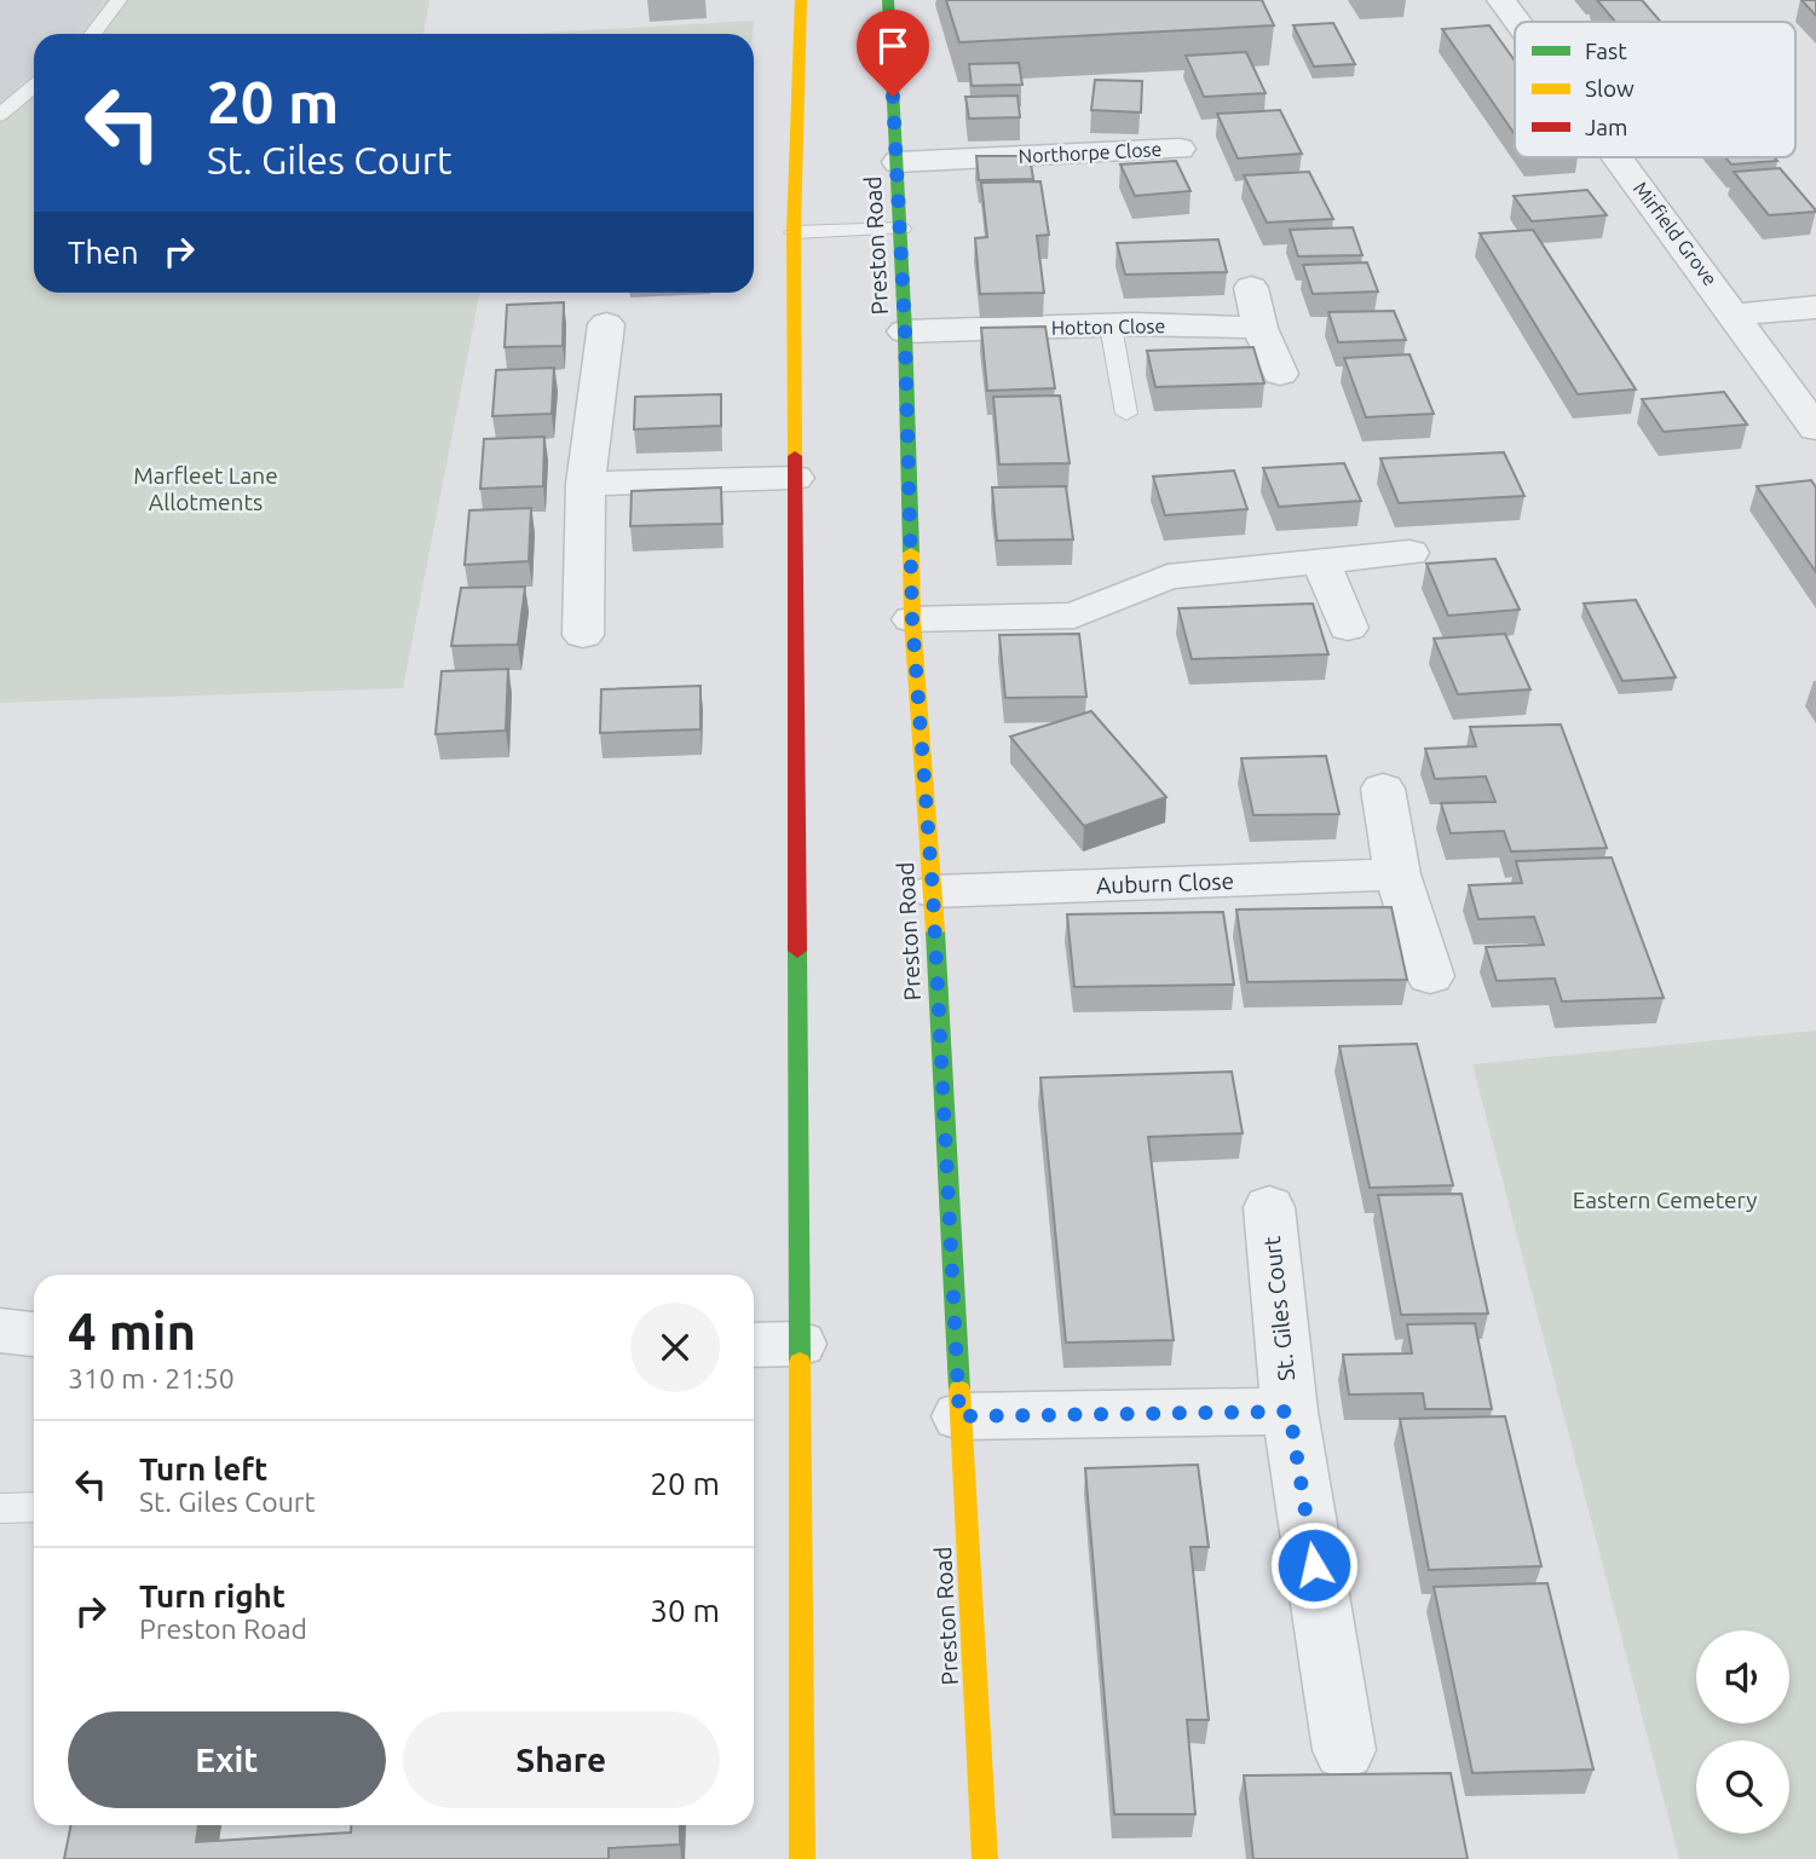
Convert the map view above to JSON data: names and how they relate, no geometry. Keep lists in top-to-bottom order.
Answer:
{
  "streets": {
    "street": [
      "Northorpe Close",
      "Mirfield Grove",
      "Preston Road",
      "Hotton Close",
      "Auburn Close",
      "St. Giles Court"
    ]
  },
  "crossings": [
    ["Northorpe Close", "Preston Road"],
    ["Preston Road", "Hotton Close"],
    ["Preston Road", "Auburn Close"],
    ["Preston Road", "St. Giles Court"]
  ],
  "parks": ["Marfleet Lane Allotments", "Eastern Cemetery"],
  "legend": ["Fast", "Slow", "Jam"],
  "page": {
    "turn": ["20 m", "St. Giles Court"],
    "then": "Then",
    "heading": ["4 min", "310 m · 21:50"],
    "list": [
      {
        "name": "Turn left",
        "note": "St. Giles Court",
        "value": "20 m"
      },
      {
        "name": "Turn right",
        "note": "Preston Road",
        "value": "30 m"
      }
    ],
    "buttons": ["Exit", "Share"]
  }
}
